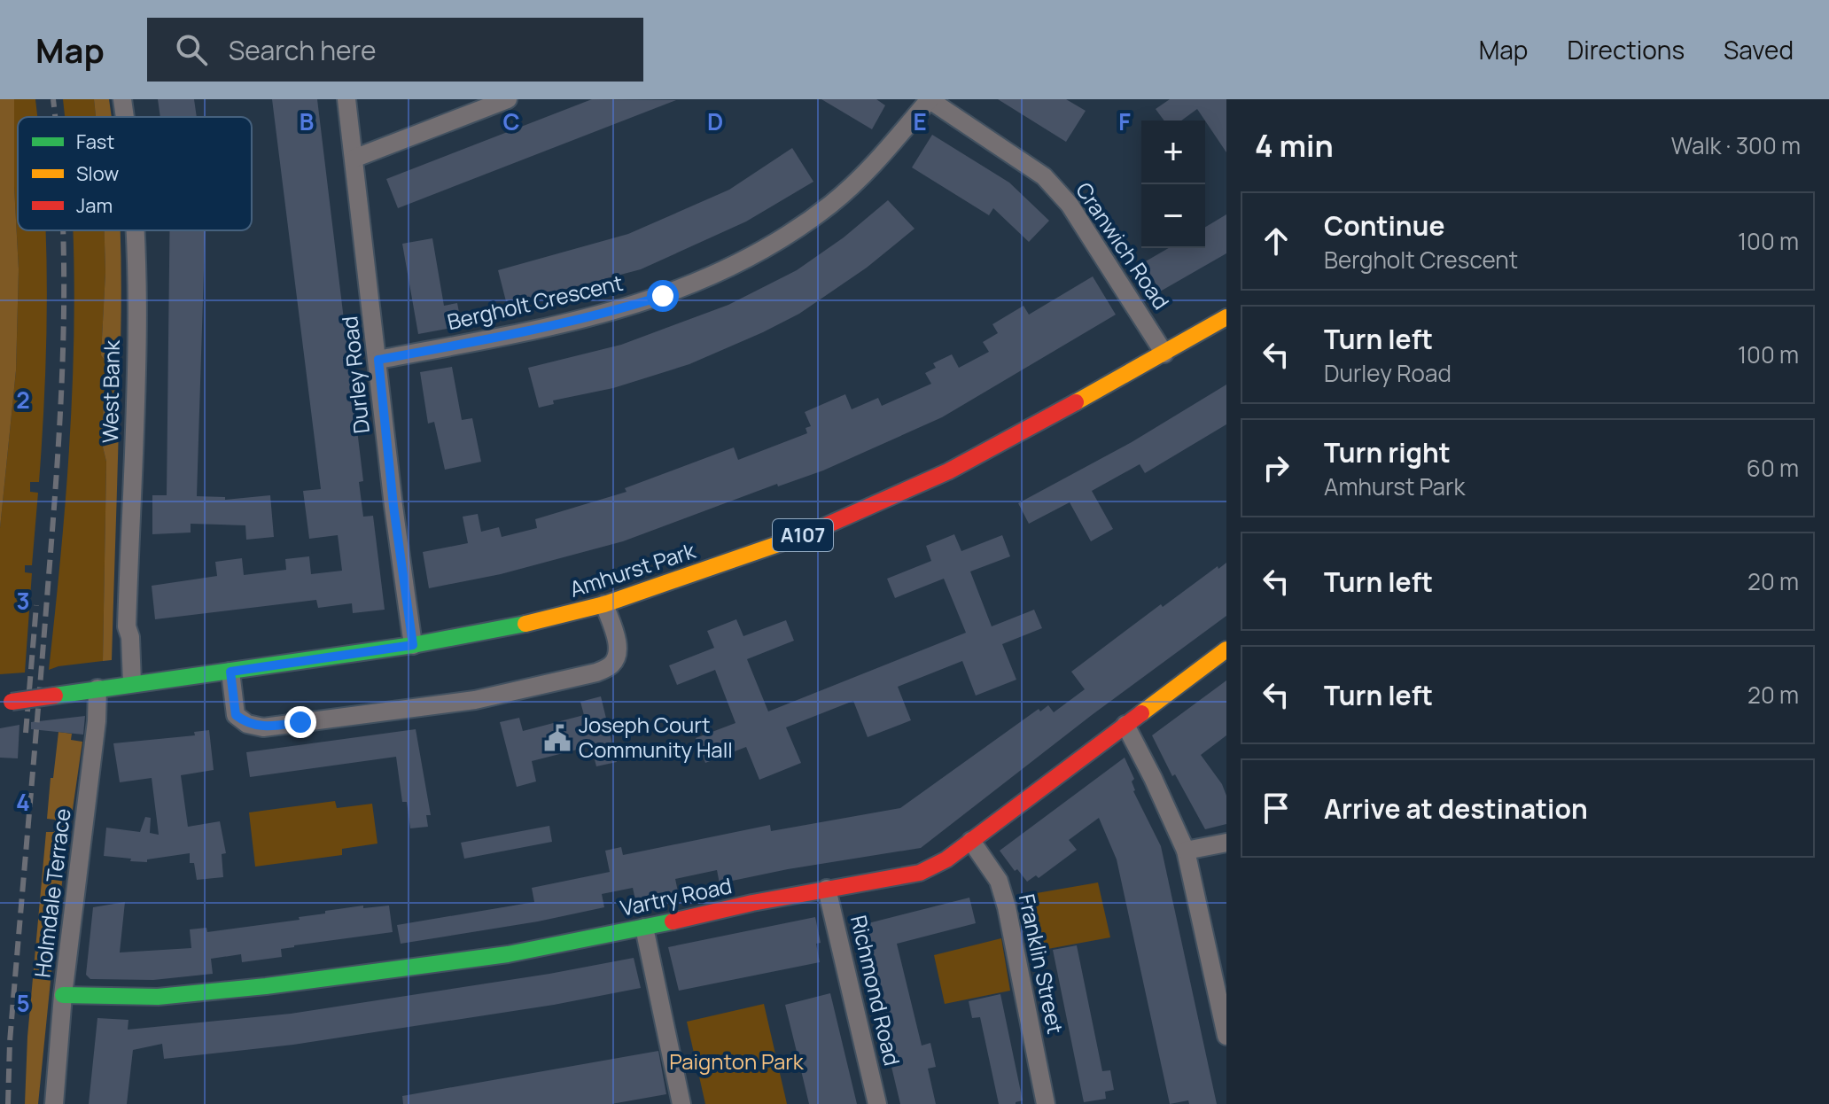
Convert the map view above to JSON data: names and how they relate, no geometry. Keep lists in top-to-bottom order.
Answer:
{
  "streets": {
    "main road": ["A107", "Amhurst Park", "Vartry Road"],
    "street": [
      "Cranwich Road",
      "Bergholt Crescent",
      "Durley Road",
      "West Bank",
      "Holmdale Terrace",
      "Franklin Street",
      "Richmond Road"
    ]
  },
  "crossings": [
    ["Cranwich Road", "Bergholt Crescent"],
    ["Cranwich Road", "Amhurst Park"],
    ["Bergholt Crescent", "Durley Road"],
    ["Durley Road", "Amhurst Park"],
    ["West Bank", "Amhurst Park"],
    ["Amhurst Park", "Holmdale Terrace"],
    ["Holmdale Terrace", "Vartry Road"],
    ["Vartry Road", "Franklin Street"],
    ["Vartry Road", "Richmond Road"]
  ],
  "parks": ["Paignton Park"],
  "places": {
    "public building": ["Joseph Court Community Hall"]
  },
  "legend": ["Fast", "Slow", "Jam"],
  "page": {
    "header": "Map",
    "search": "Search here",
    "nav": ["Map", "Directions", "Saved"],
    "heading": ["4 min", "Walk · 300 m"],
    "map_buttons": ["+", "−"],
    "list": [
      ["Continue", "Bergholt Crescent", "100 m"],
      ["Turn left", "Durley Road", "100 m"],
      ["Turn right", "Amhurst Park", "60 m"],
      ["Turn left", "20 m"],
      ["Turn left", "20 m"],
      "Arrive at destination"
    ]
  },
  "grid": {
    "columns": [
      "B",
      "C",
      "D",
      "E",
      "F"
    ],
    "rows": [
      "2",
      "3",
      "4",
      "5"
    ]
  }
}
